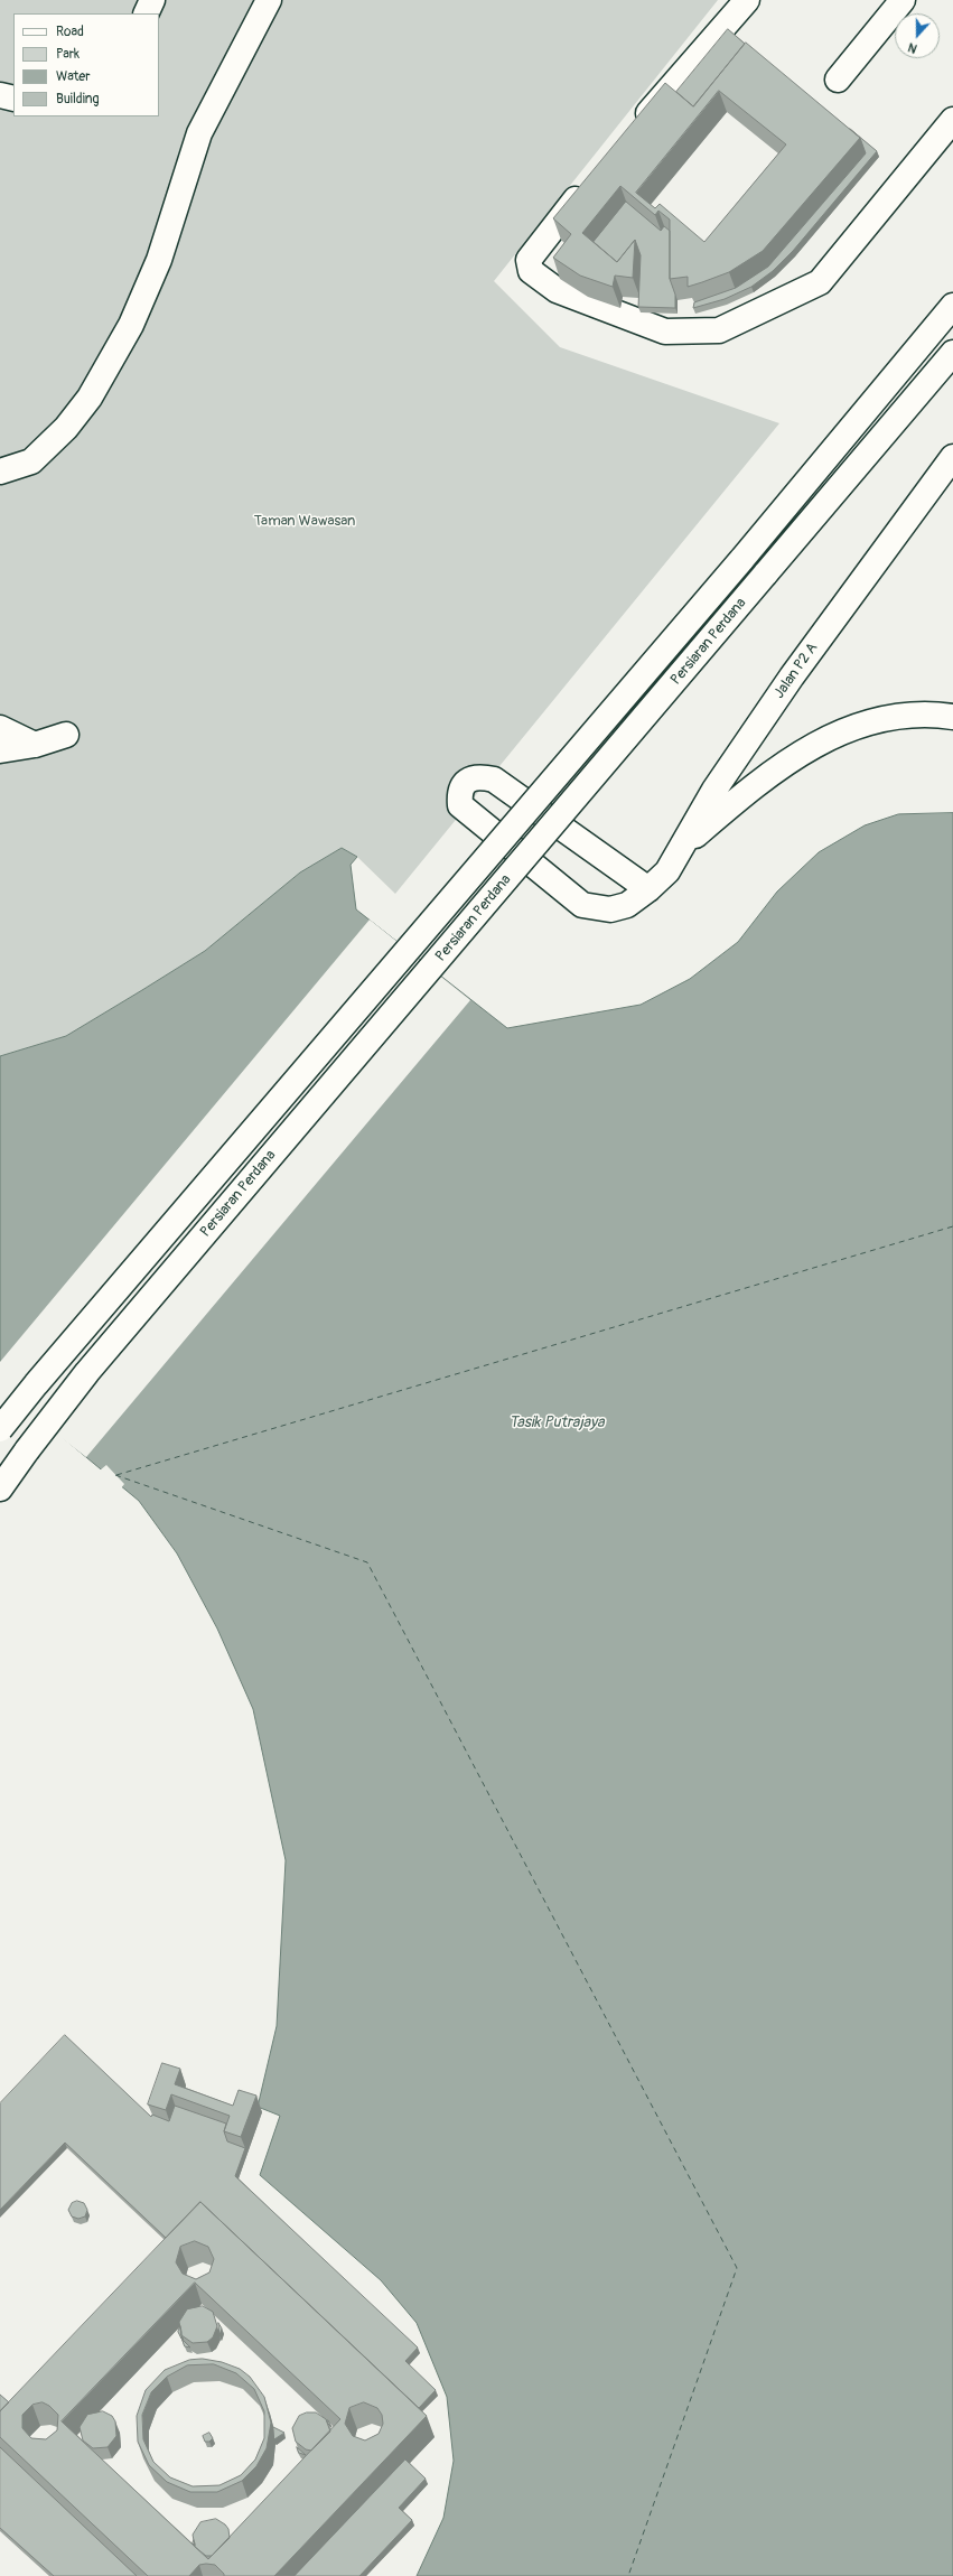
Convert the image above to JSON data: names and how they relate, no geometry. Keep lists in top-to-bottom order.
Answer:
{
  "streets": {
    "main road": ["Persiaran Perdana", "Jalan P2 A"]
  },
  "water": ["Tasik Putrajaya"],
  "parks": ["Taman Wawasan"],
  "legend": [
    "Road",
    "Park",
    "Water",
    "Building"
  ],
  "north": "bottom"
}
